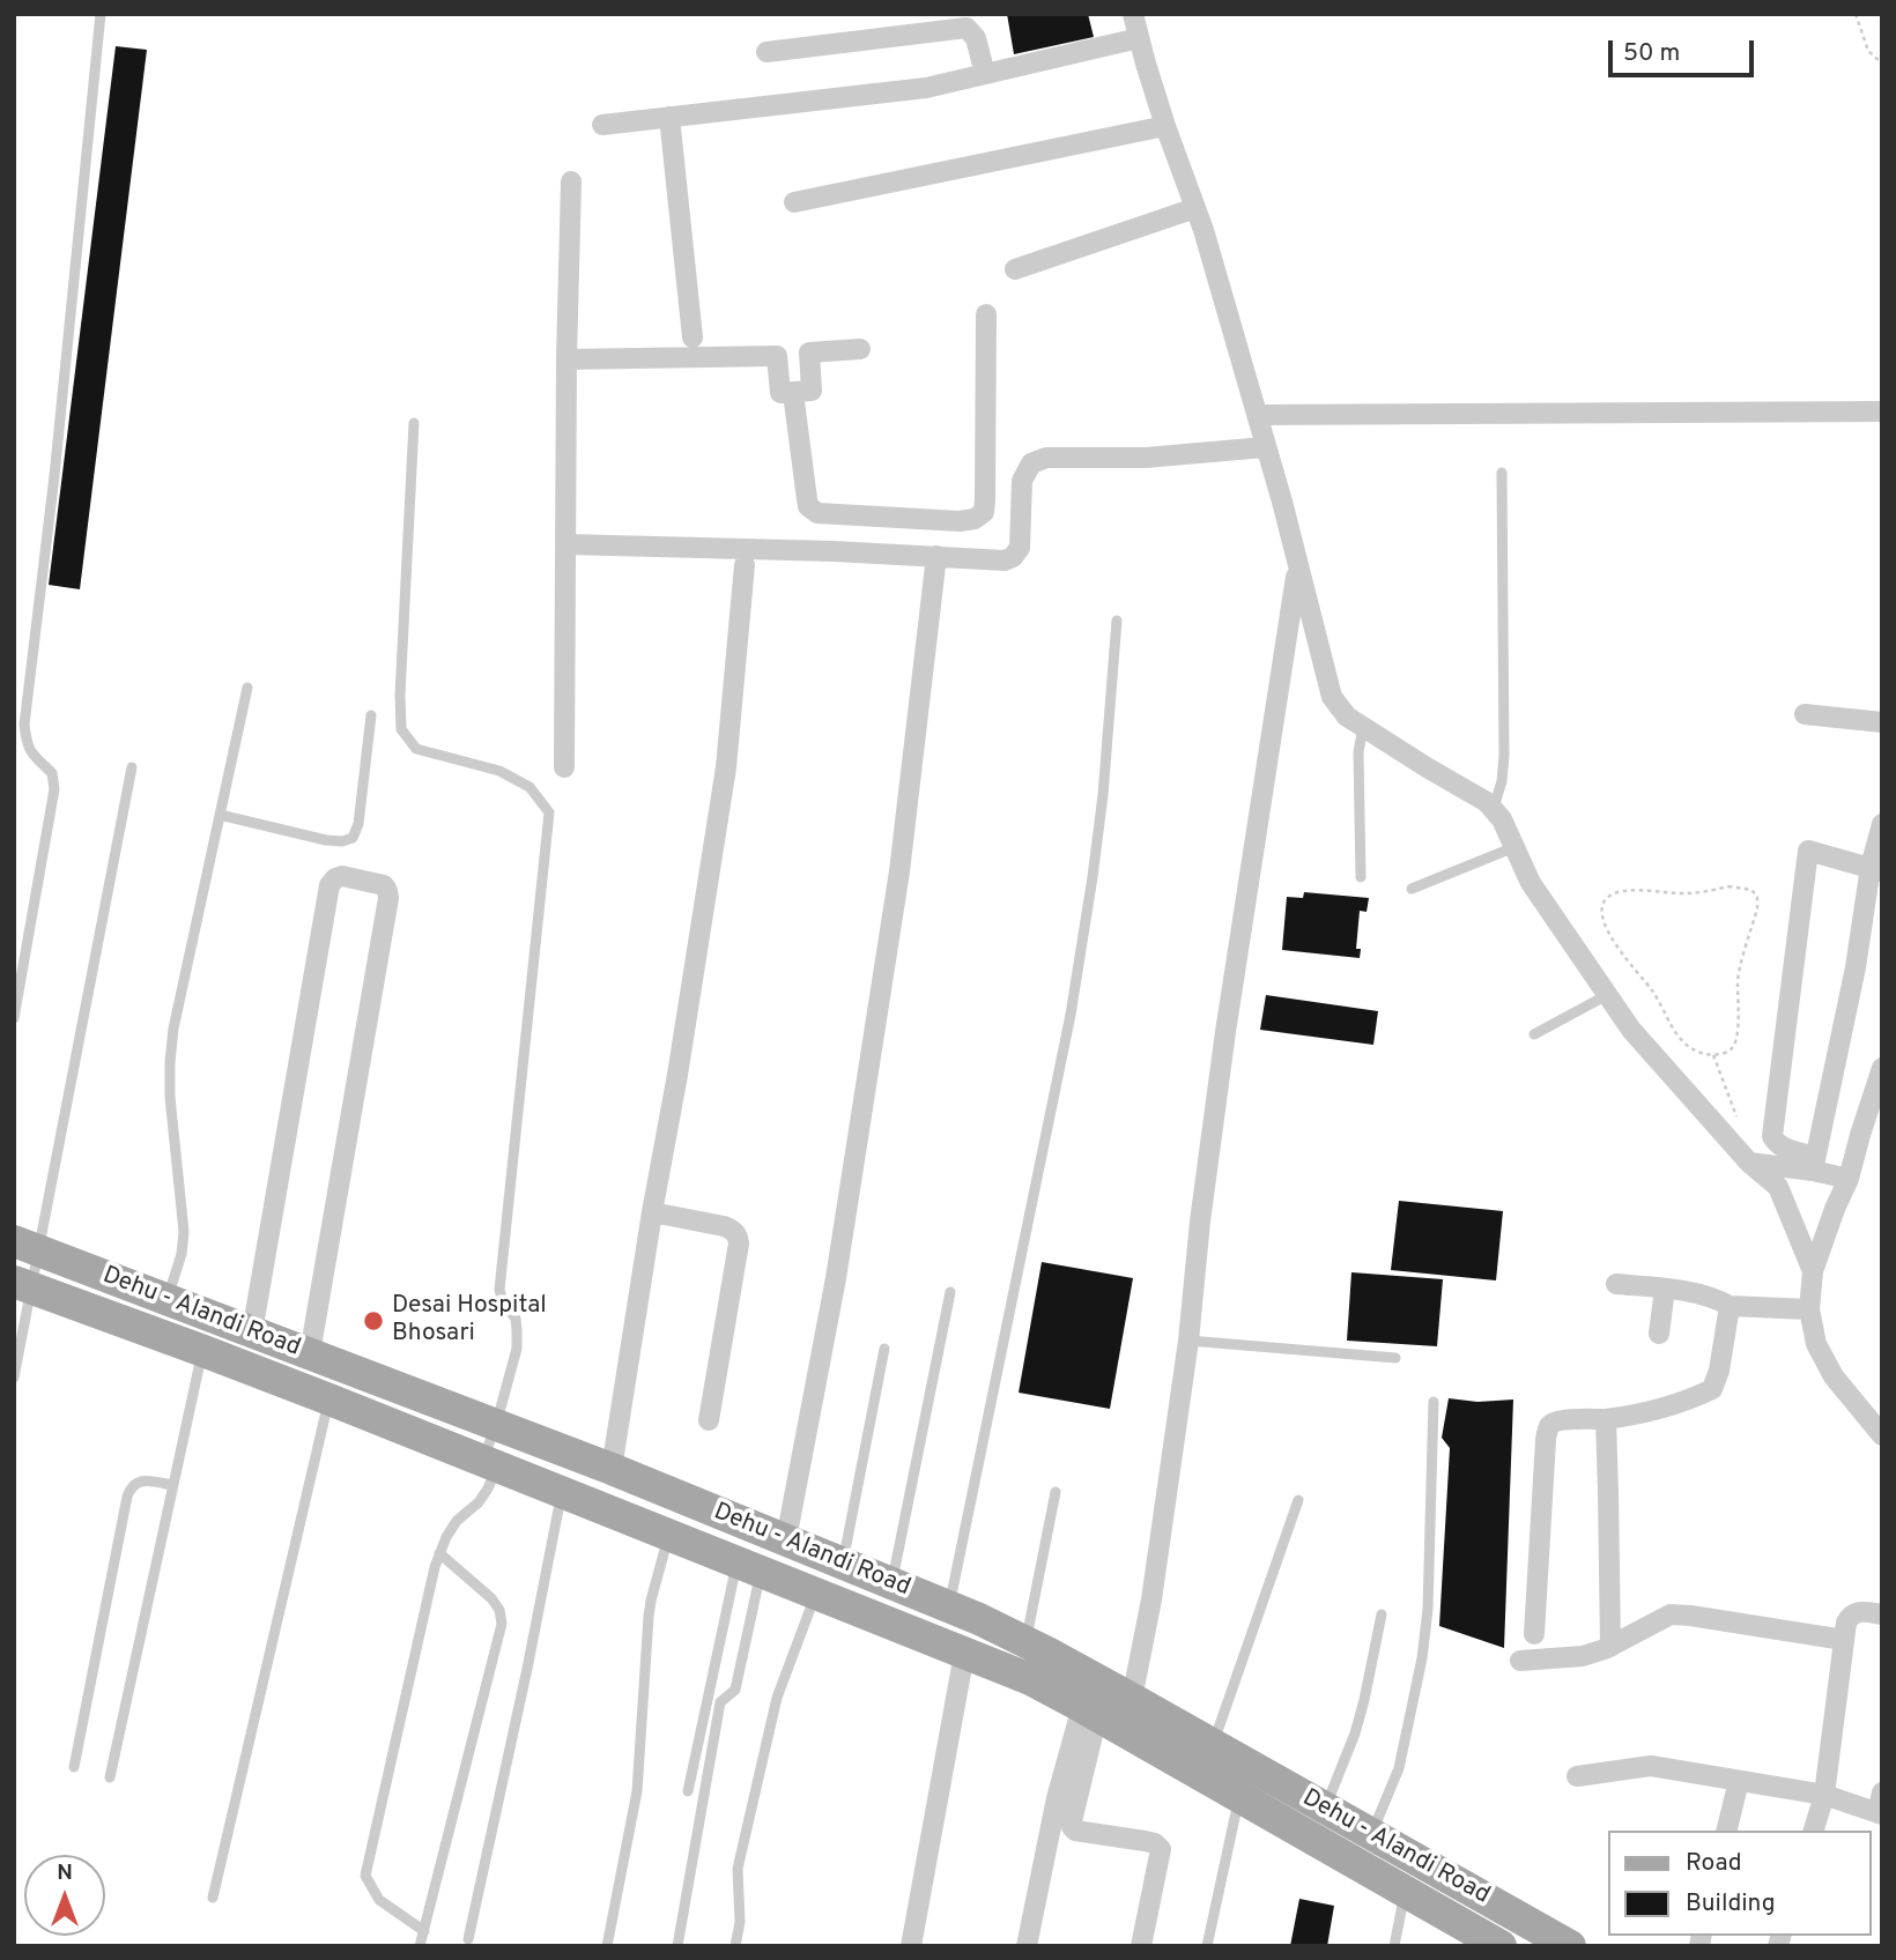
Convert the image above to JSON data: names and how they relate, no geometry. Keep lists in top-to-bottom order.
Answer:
{
  "streets": {
    "main road": ["Dehu - Alandi Road"]
  },
  "places": ["Desai Hospital Bhosari"],
  "legend": ["Road", "Building"],
  "scale_bar": "50 m",
  "north": "top"
}
